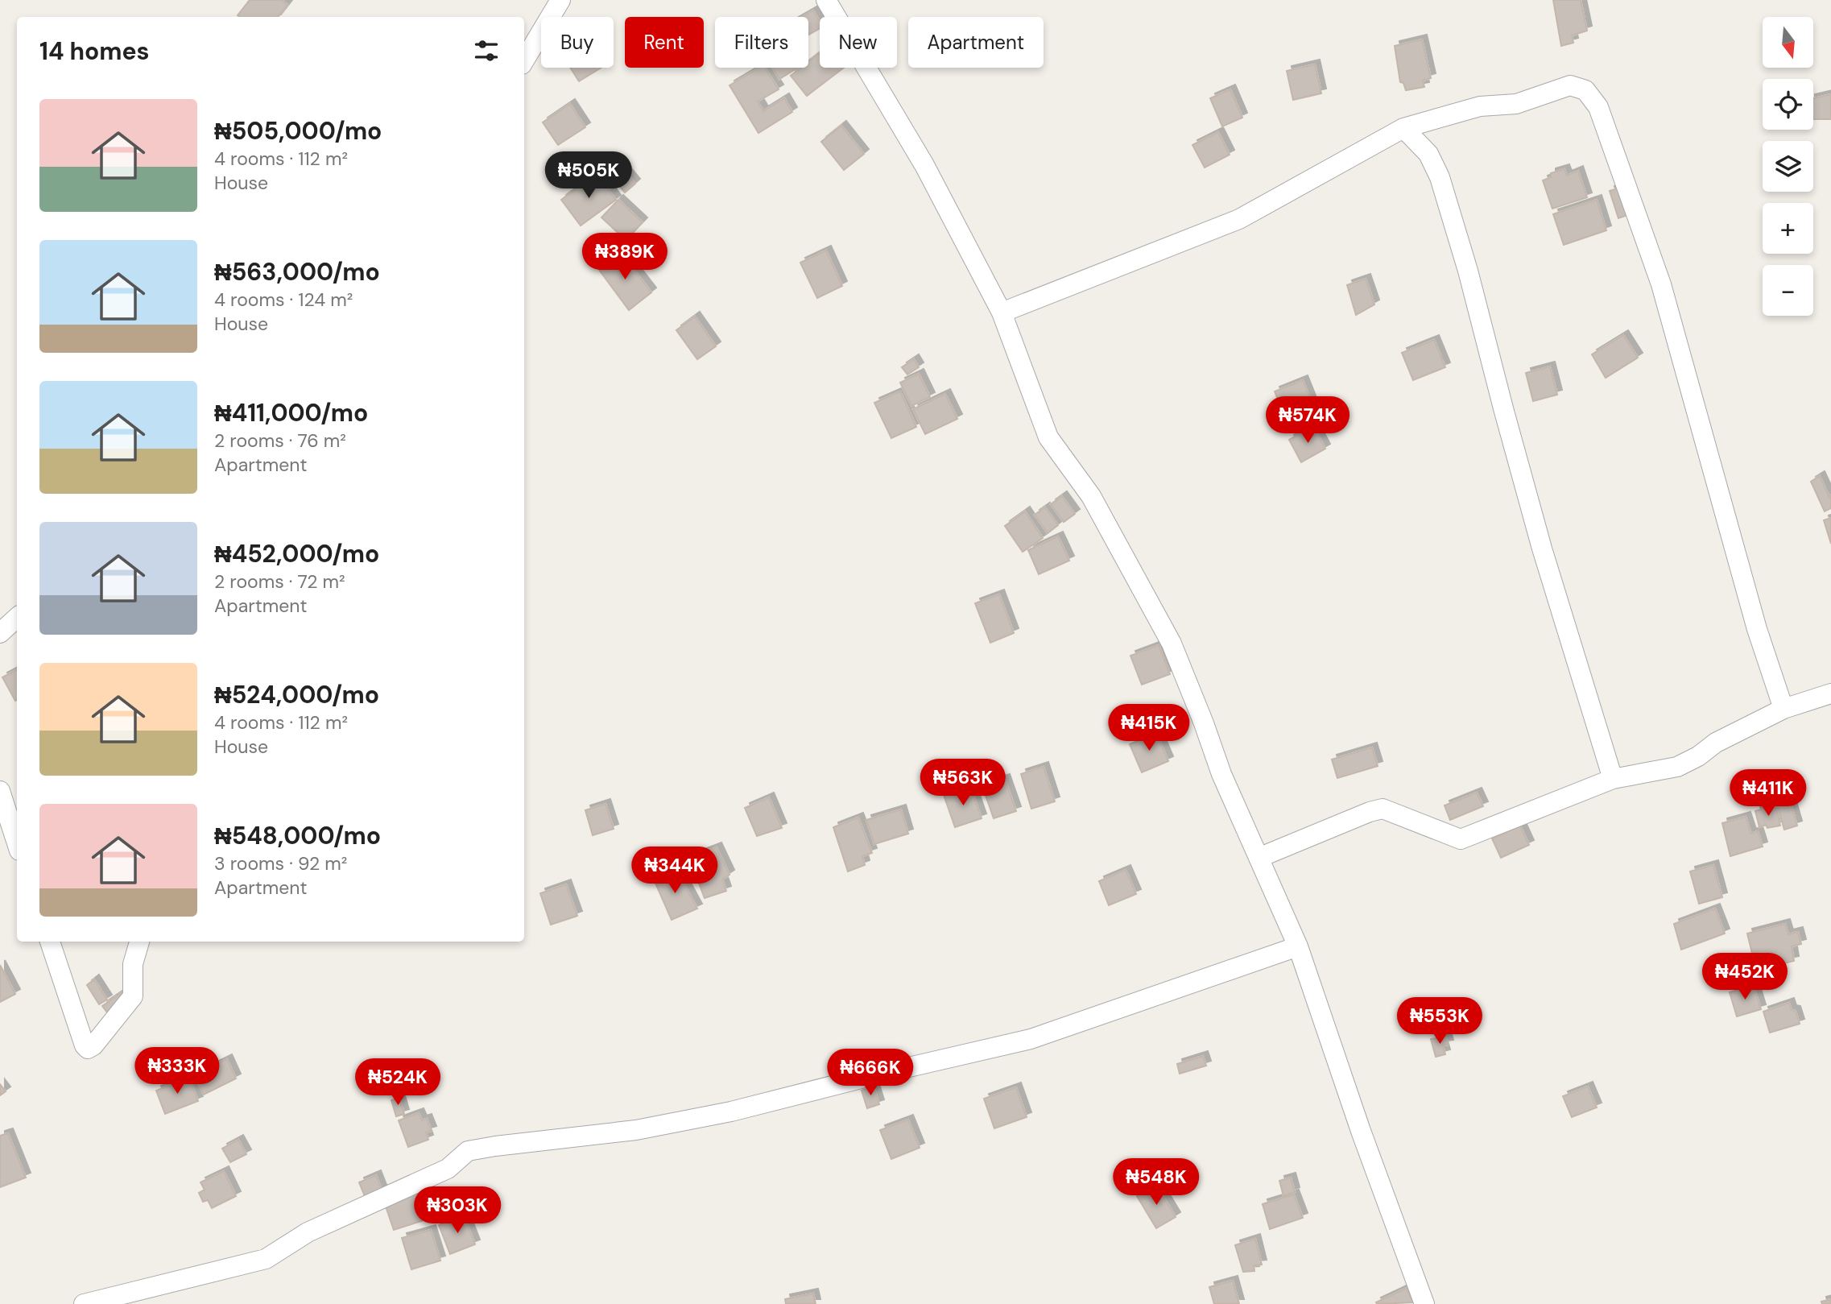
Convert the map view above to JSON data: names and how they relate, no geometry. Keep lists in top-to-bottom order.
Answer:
{
  "north": "bottom",
  "page": {
    "map_buttons": ["+", "−"],
    "chip": [
      "Buy",
      "Rent",
      "Filters",
      "New",
      "Apartment"
    ],
    "heading": "14 homes",
    "list": [
      {
        "name": "₦505,000/mo",
        "note": "4 rooms · 112 m² · House"
      },
      {
        "name": "₦563,000/mo",
        "note": "4 rooms · 124 m² · House"
      },
      {
        "name": "₦411,000/mo",
        "note": "2 rooms · 76 m² · Apartment"
      },
      {
        "name": "₦452,000/mo",
        "note": "2 rooms · 72 m² · Apartment"
      },
      {
        "name": "₦524,000/mo",
        "note": "4 rooms · 112 m² · House"
      },
      {
        "name": "₦548,000/mo",
        "note": "3 rooms · 92 m² · Apartment"
      }
    ],
    "price": [
      "₦505K",
      "₦389K",
      "₦574K",
      "₦415K",
      "₦563K",
      "₦411K",
      "₦344K",
      "₦452K",
      "₦553K",
      "₦333K",
      "₦666K",
      "₦524K",
      "₦548K",
      "₦303K"
    ]
  }
}
